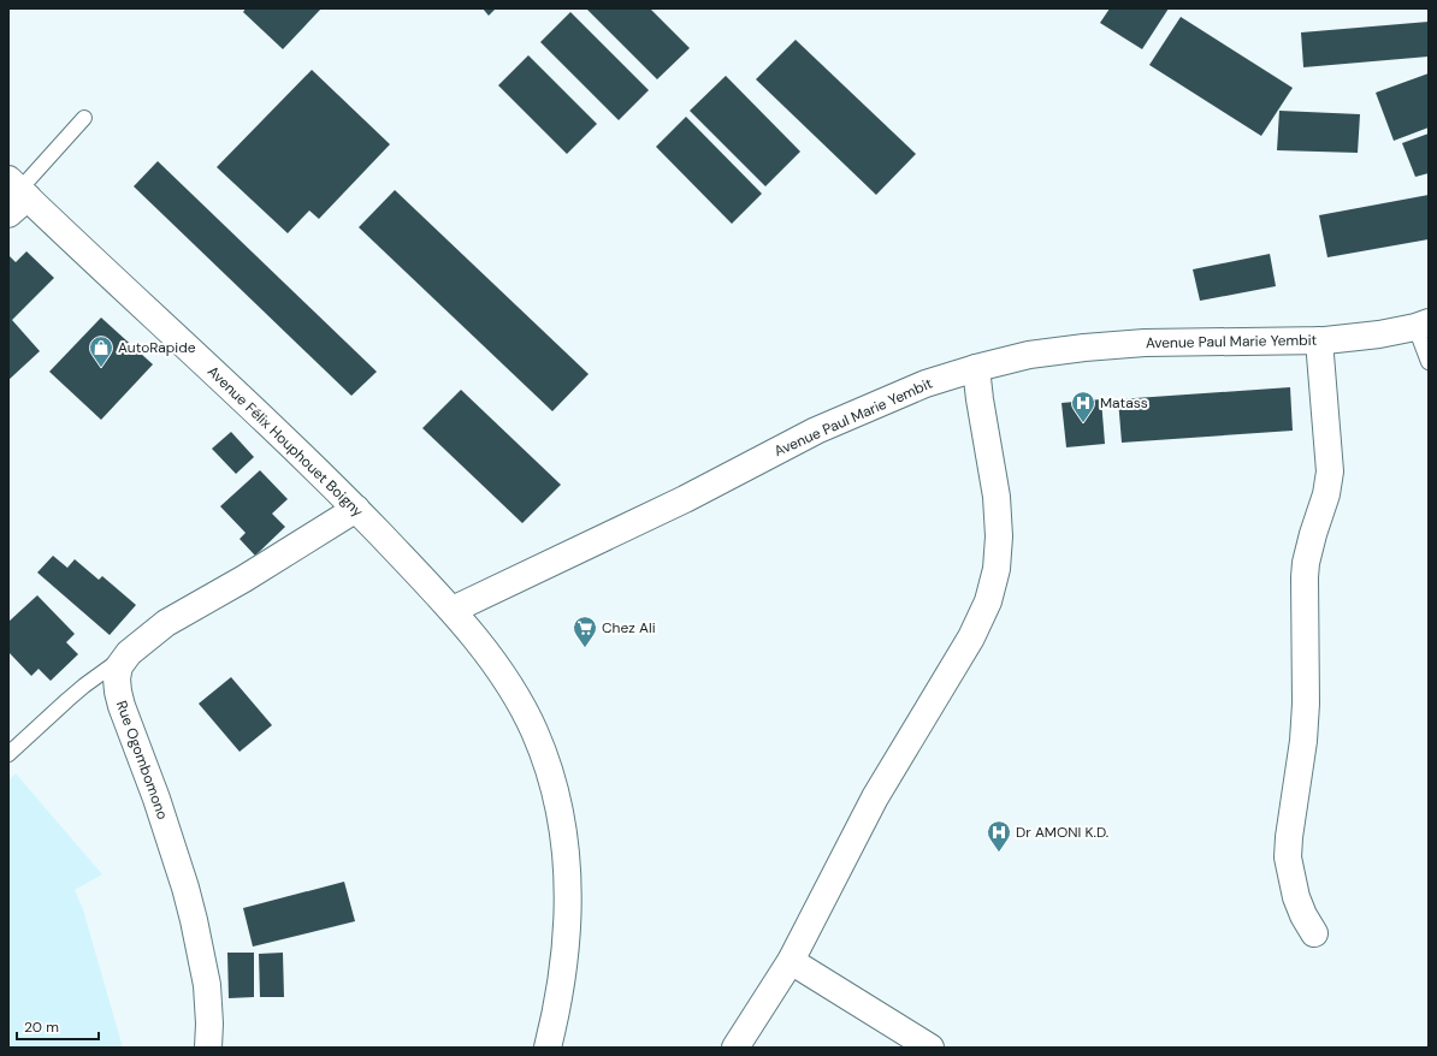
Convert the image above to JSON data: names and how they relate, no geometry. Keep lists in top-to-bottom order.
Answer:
{
  "streets": {
    "street": ["Avenue Paul Marie Yembit", "Avenue Félix Houphouet Boigny", "Rue Ogombomono"]
  },
  "crossings": [
    ["Avenue Paul Marie Yembit", "Avenue Félix Houphouet Boigny"],
    ["Avenue Félix Houphouet Boigny", "Rue Ogombomono"]
  ],
  "places": {
    "shop": ["AutoRapide"],
    "hospital": ["Matass", "Dr AMONI K.D."],
    "supermarket": ["Chez Ali"]
  },
  "scale_bar": "20 m"
}
